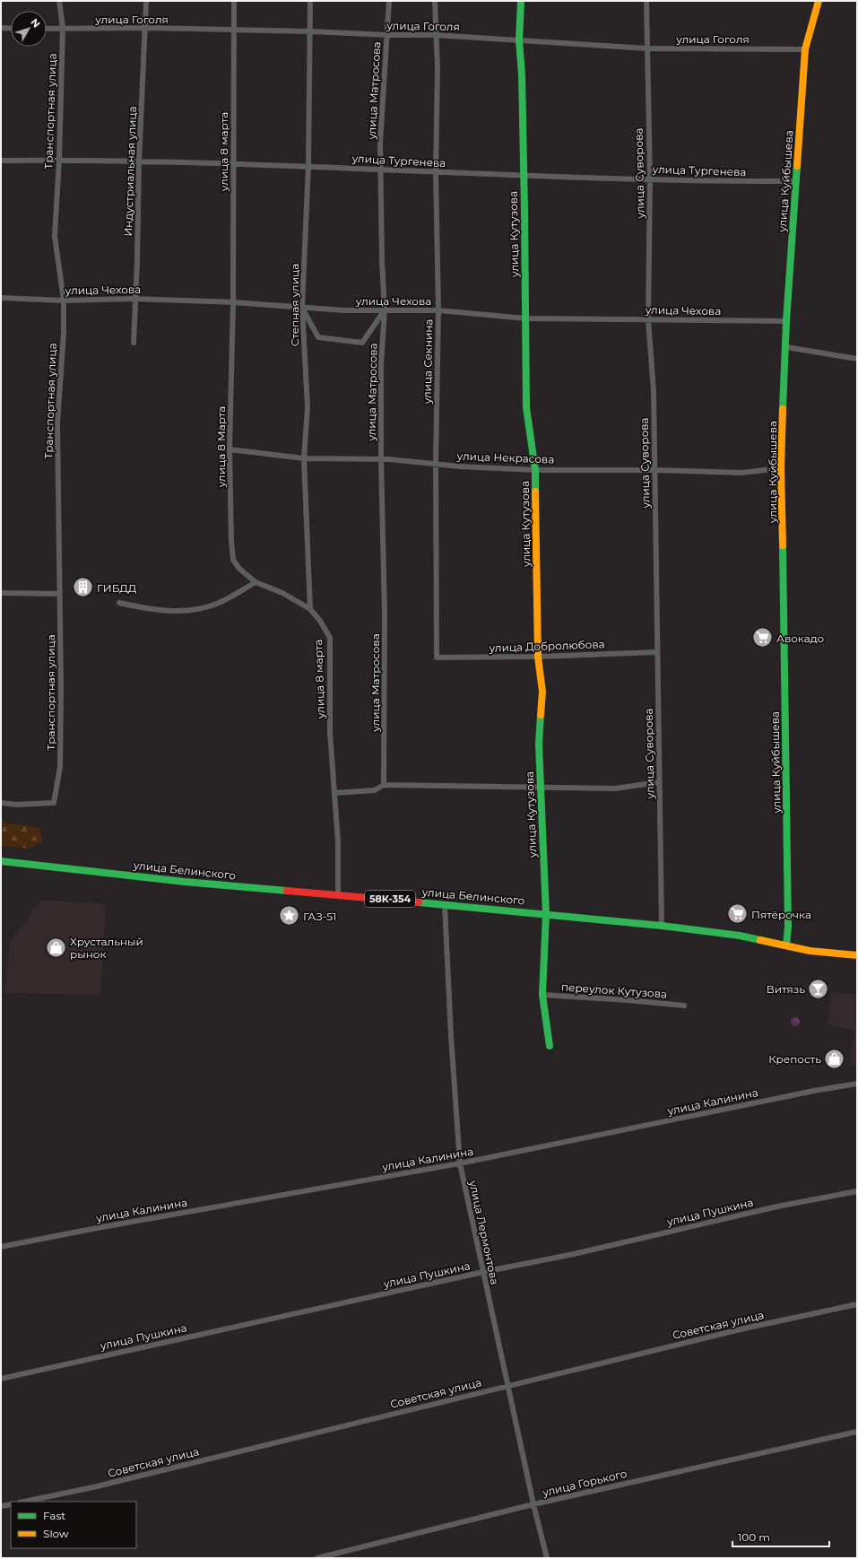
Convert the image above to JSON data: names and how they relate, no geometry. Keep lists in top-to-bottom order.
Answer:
{
  "streets": {
    "main road": [
      "улица Куйбышева",
      "улица Кутузова",
      "улица Белинского",
      "58К-354"
    ],
    "street": [
      "улица Гоголя",
      "улица Матросова",
      "Транспортная улица",
      "улица 8 марта",
      "улица Тургенева",
      "Индустриальная улица",
      "улица Суворова",
      "улица Чехова",
      "Степная улица",
      "улица Секнина",
      "улица 8 Марта",
      "улица Некрасова",
      "улица Добролюбова",
      "переулок Кутузова",
      "улица Калинина",
      "улица Пушкина",
      "улица Лермонтова",
      "Советская улица",
      "улица Горького"
    ]
  },
  "crossings": [
    ["улица Гоголя", "улица Матросова"],
    ["улица Гоголя", "Транспортная улица"],
    ["улица Гоголя", "улица 8 марта"],
    ["улица Гоголя", "Индустриальная улица"],
    ["улица Гоголя", "улица Суворова"],
    ["улица Гоголя", "улица Куйбышева"],
    ["улица Гоголя", "улица Кутузова"],
    ["улица Гоголя", "Степная улица"],
    ["улица Гоголя", "улица Секнина"],
    ["улица Матросова", "улица Тургенева"],
    ["улица Матросова", "улица Чехова"],
    ["улица Матросова", "улица Некрасова"],
    ["Транспортная улица", "улица Тургенева"],
    ["Транспортная улица", "улица Чехова"],
    ["улица 8 марта", "улица Тургенева"],
    ["улица 8 марта", "улица Чехова"],
    ["улица 8 марта", "Степная улица"],
    ["улица 8 марта", "улица 8 Марта"],
    ["улица 8 марта", "улица Белинского"],
    ["улица Тургенева", "Индустриальная улица"],
    ["улица Тургенева", "улица Суворова"],
    ["улица Тургенева", "улица Куйбышева"],
    ["улица Тургенева", "улица Кутузова"],
    ["улица Тургенева", "Степная улица"],
    ["улица Тургенева", "улица Секнина"],
    ["Индустриальная улица", "улица Чехова"],
    ["улица Суворова", "улица Чехова"],
    ["улица Суворова", "улица Некрасова"],
    ["улица Суворова", "улица Добролюбова"],
    ["улица Суворова", "улица Белинского"],
    ["улица Куйбышева", "улица Чехова"],
    ["улица Куйбышева", "улица Некрасова"],
    ["улица Куйбышева", "улица Белинского"],
    ["улица Кутузова", "улица Чехова"],
    ["улица Кутузова", "улица Некрасова"],
    ["улица Кутузова", "улица Добролюбова"],
    ["улица Кутузова", "улица Белинского"],
    ["улица Кутузова", "переулок Кутузова"],
    ["улица Чехова", "Степная улица"],
    ["улица Чехова", "улица Секнина"],
    ["улица Чехова", "улица 8 Марта"],
    ["Степная улица", "улица Некрасова"],
    ["улица Секнина", "улица Некрасова"],
    ["улица Секнина", "улица Добролюбова"],
    ["улица 8 Марта", "улица Некрасова"],
    ["улица Белинского", "улица Лермонтова"],
    ["улица Калинина", "улица Лермонтова"],
    ["улица Пушкина", "улица Лермонтова"],
    ["улица Лермонтова", "Советская улица"],
    ["улица Лермонтова", "улица Горького"]
  ],
  "places": {
    "building": ["ГИБДД"],
    "supermarket": ["Авокадо", "Пятёрочка"],
    "place": ["ГАЗ-51"],
    "shop": ["Хрустальный рынок", "Крепость"],
    "bar": ["Витязь"]
  },
  "legend": ["Fast", "Slow"],
  "scale_bar": "100 m",
  "north": "top right"
}
